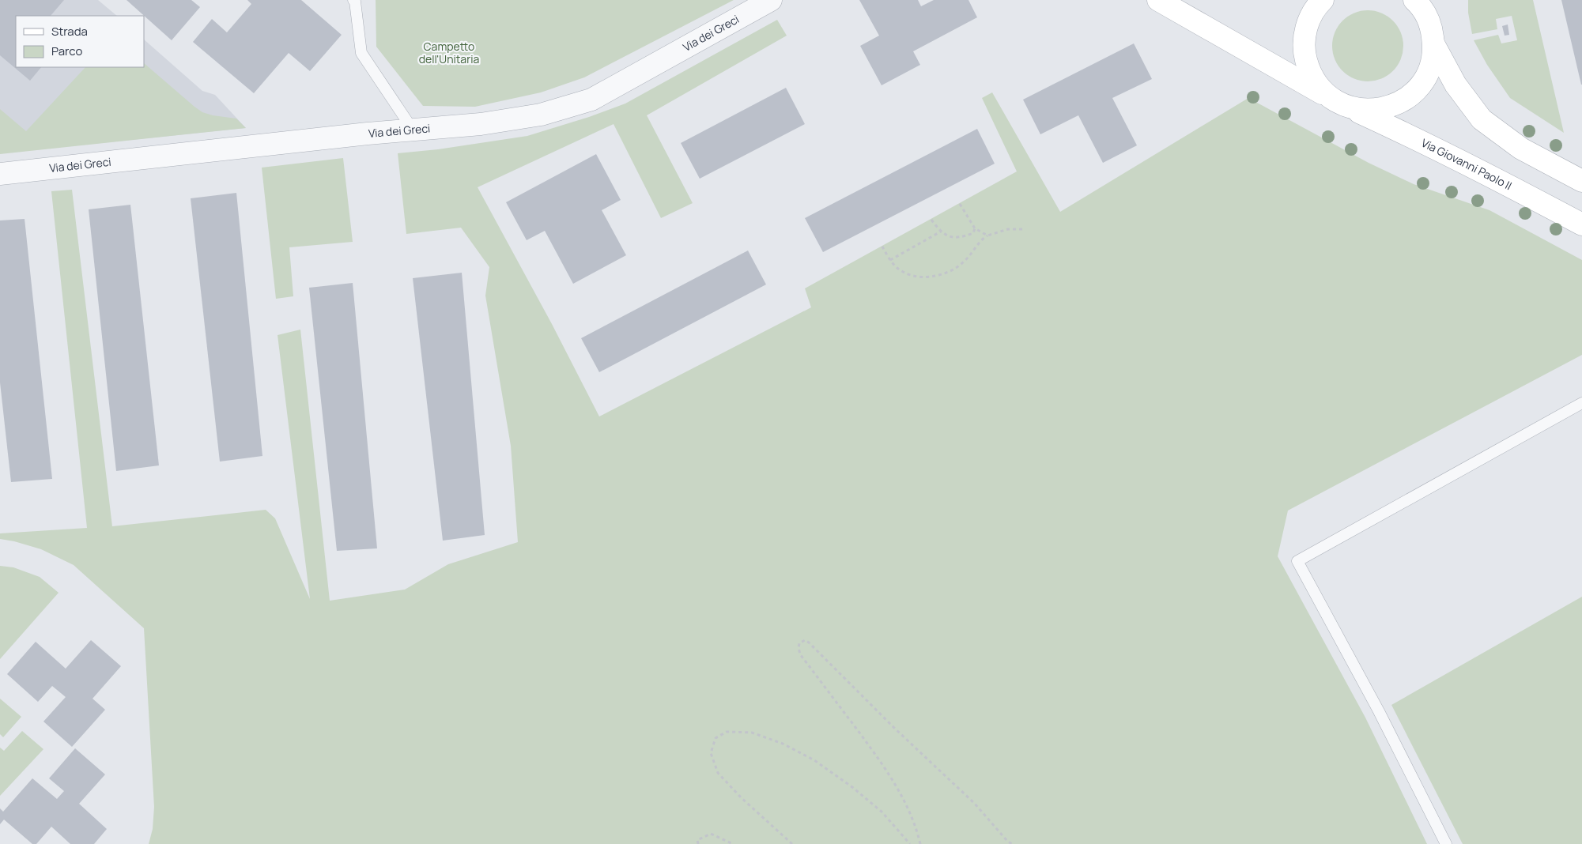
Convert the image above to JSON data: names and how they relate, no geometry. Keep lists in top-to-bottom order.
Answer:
{
  "streets": {
    "street": ["Via dei Greci", "Via Giovanni Paolo II"]
  },
  "parks": ["Campetto dell'Unitaria"],
  "legend": ["Strada", "Parco"]
}
